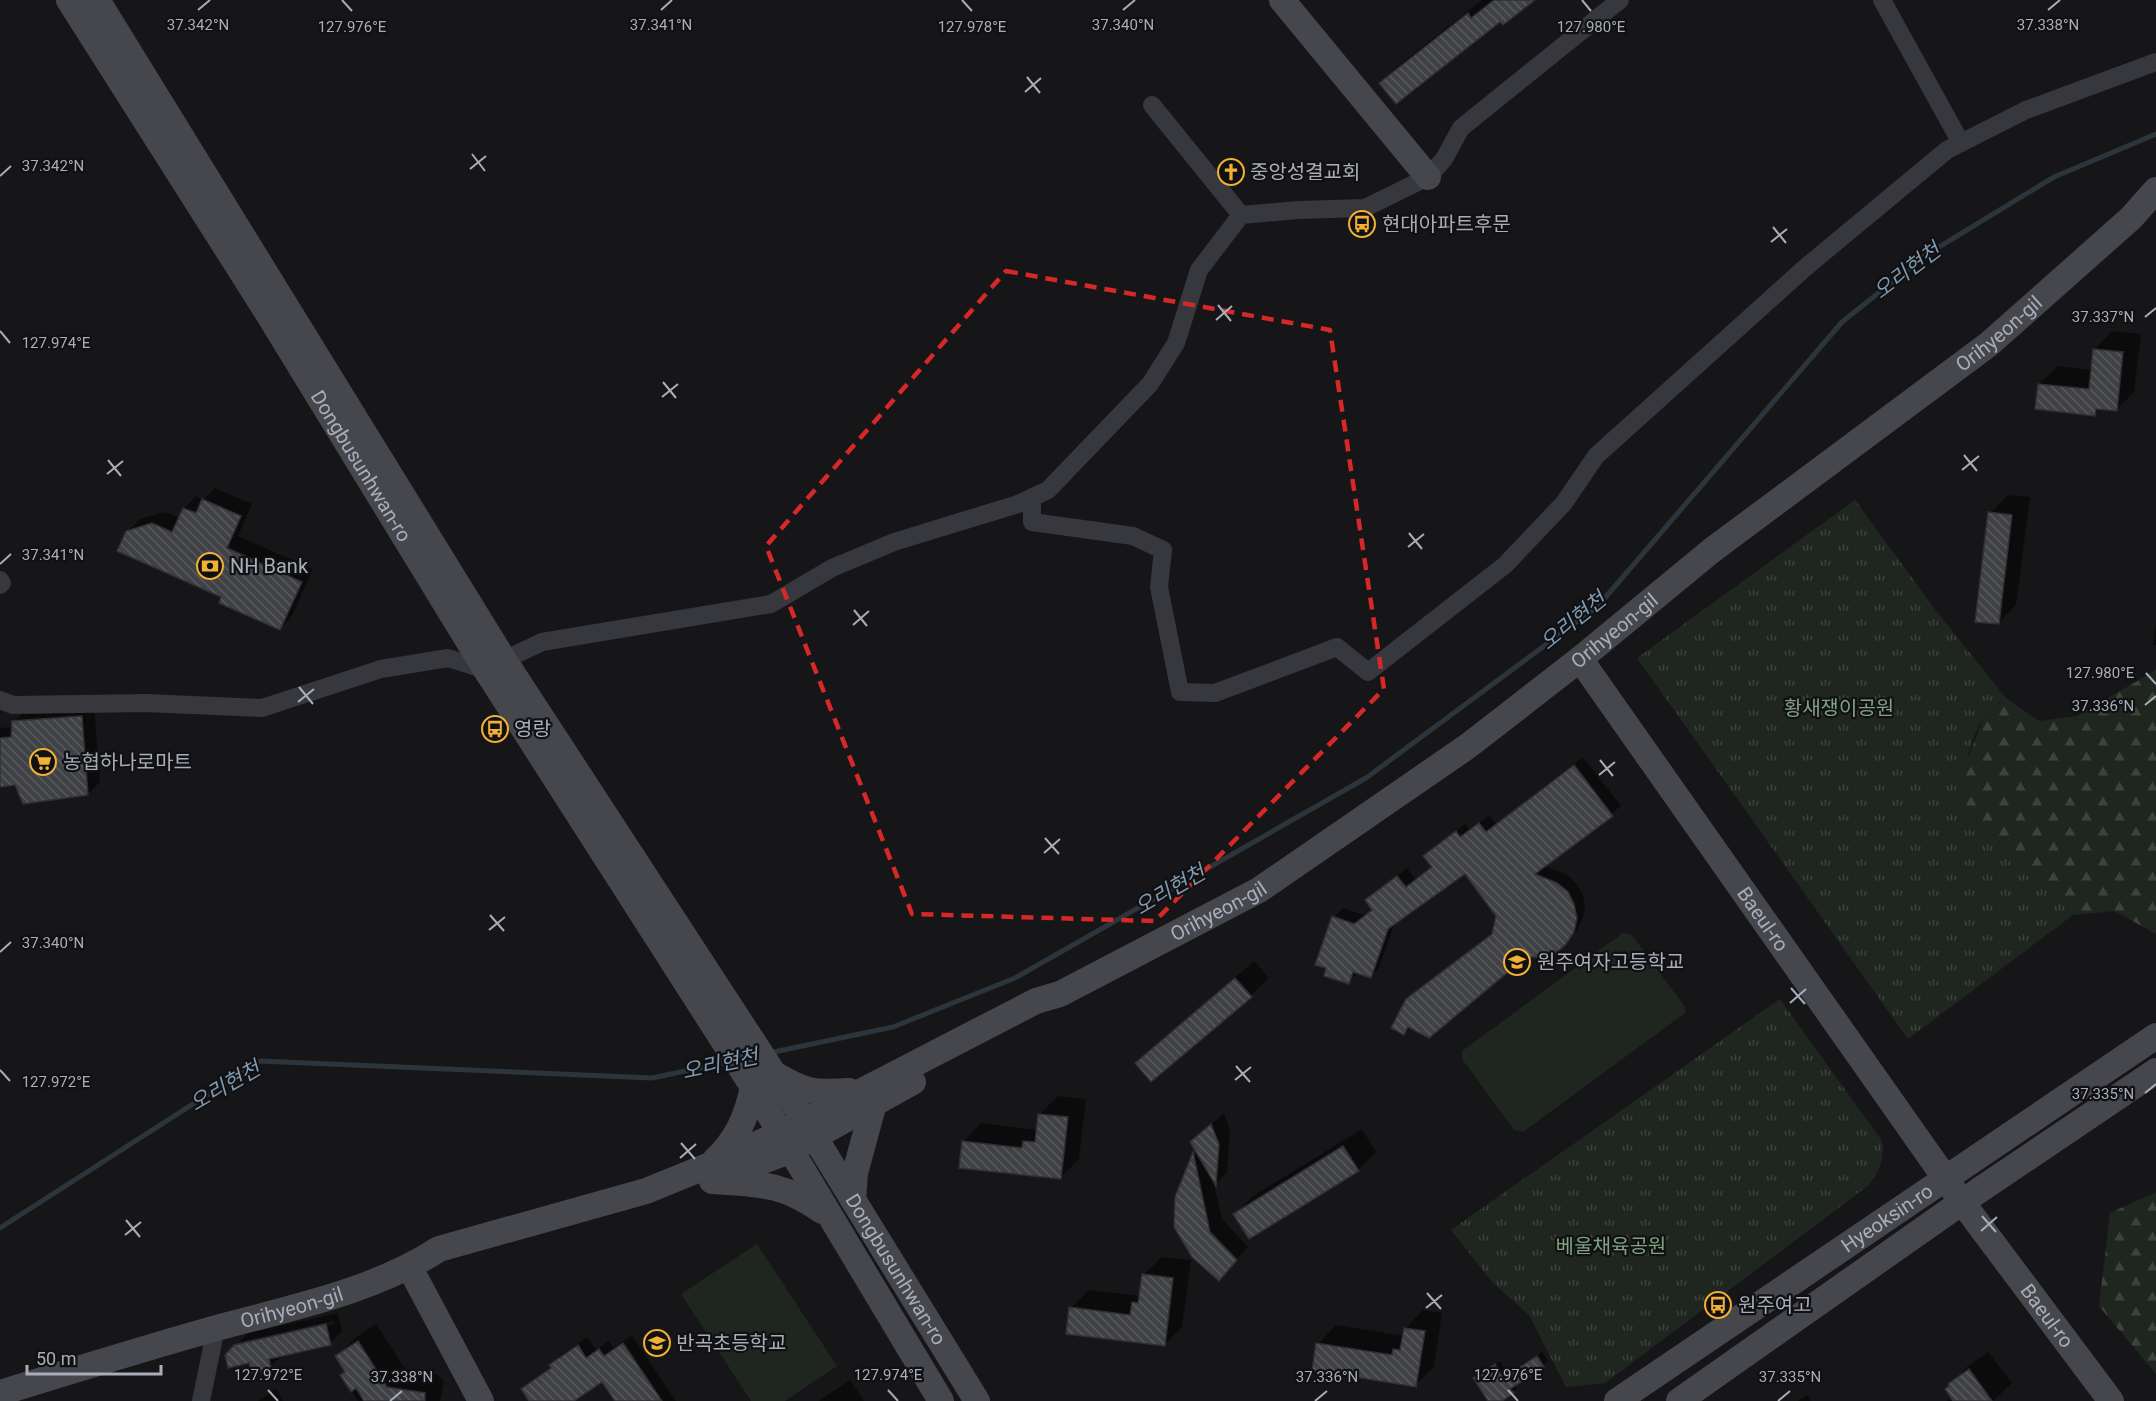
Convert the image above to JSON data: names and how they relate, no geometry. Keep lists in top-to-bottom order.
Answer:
{
  "streets": {
    "street": [
      "Orihyeon-gil",
      "Dongbusunhwan-ro",
      "Baeul-ro",
      "Hyeoksin-ro"
    ]
  },
  "crossings": [
    ["Orihyeon-gil", "Dongbusunhwan-ro"],
    ["Orihyeon-gil", "Baeul-ro"],
    ["Baeul-ro", "Hyeoksin-ro"]
  ],
  "water": ["오리현천"],
  "parks": ["황새쟁이공원", "베울채육공원"],
  "places": {
    "church": ["중앙성결교회"],
    "bus stop": ["현대아파트후문", "영랑", "원주여고"],
    "bank": ["NH Bank"],
    "supermarket": ["농협하나로마트"],
    "school or university": ["원주여자고등학교", "반곡초등학교"]
  },
  "scale_bar": "50 m",
  "coordinates": [
    "37.342°N",
    "37.341°N",
    "37.340°N",
    "37.338°N",
    "127.976°E",
    "127.978°E",
    "127.980°E",
    "37.337°N",
    "127.974°E",
    "37.336°N",
    "127.972°E",
    "37.335°N"
  ]
}
